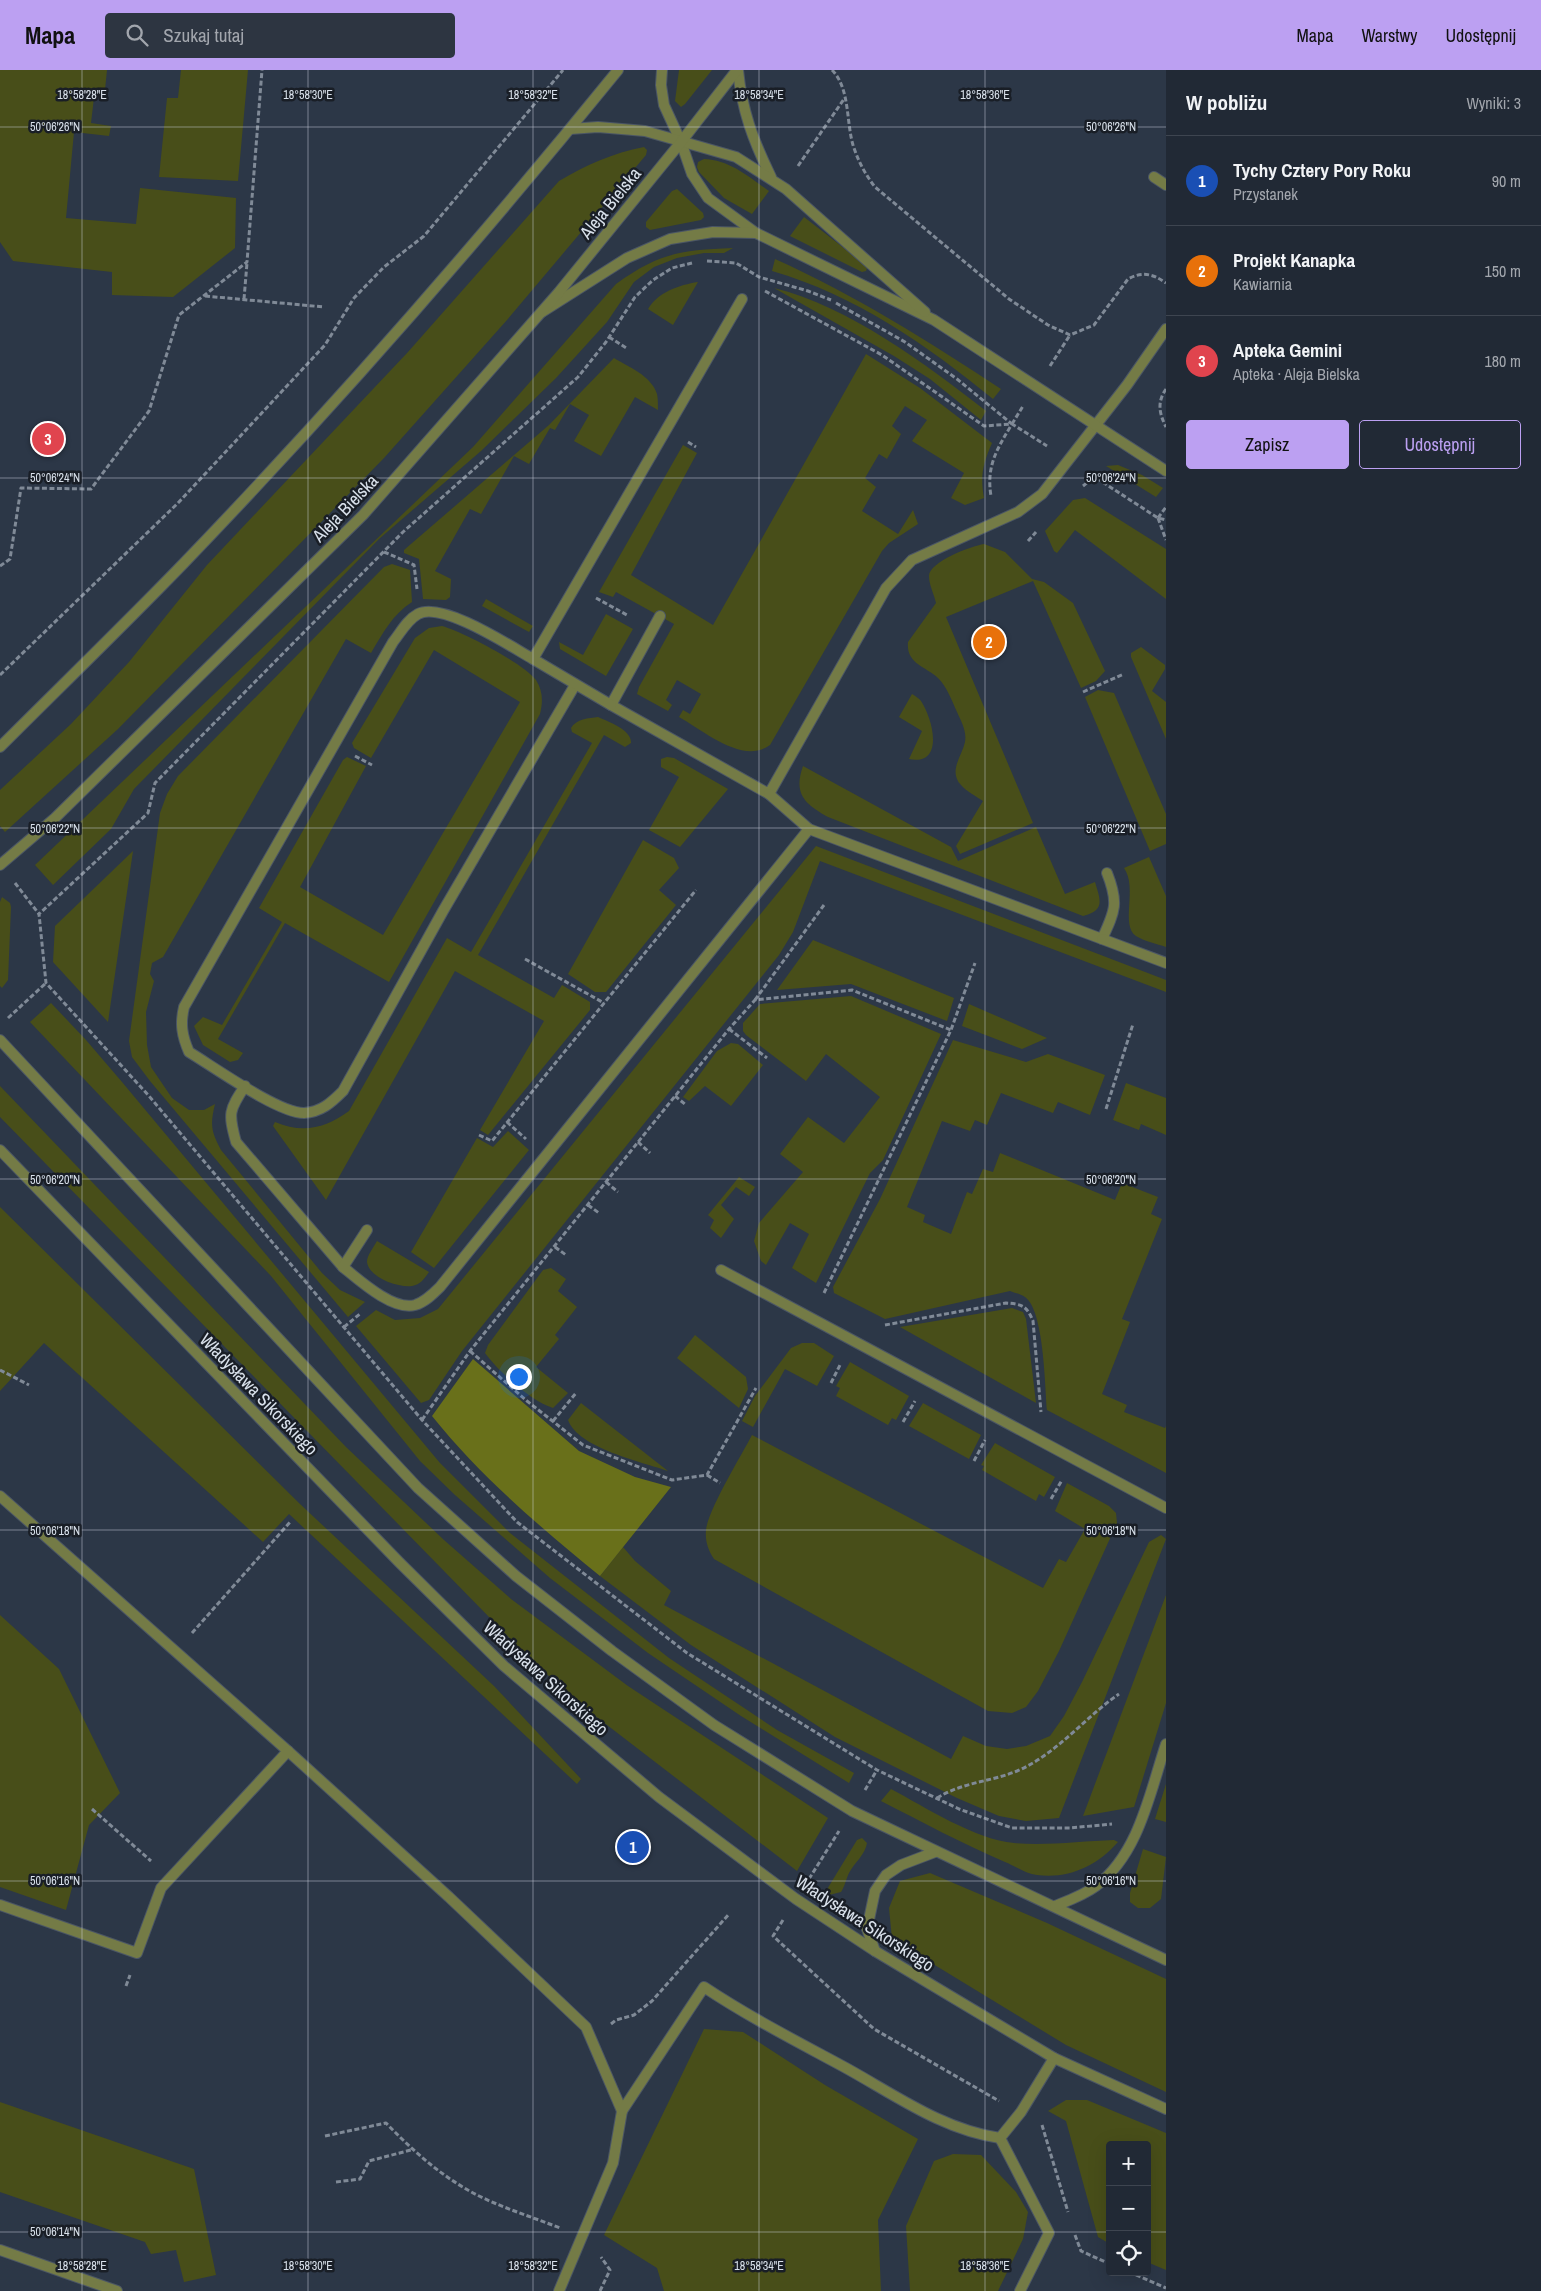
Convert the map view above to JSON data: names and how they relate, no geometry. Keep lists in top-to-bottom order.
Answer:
{
  "streets": {
    "street": ["Aleja Bielska", "Władysława Sikorskiego"]
  },
  "page": {
    "header": "Mapa",
    "search": "Szukaj tutaj",
    "nav": ["Mapa", "Warstwy", "Udostępnij"],
    "heading": ["W pobliżu", "Wyniki: 3"],
    "list": [
      {
        "mark": "1",
        "name": "Tychy Cztery Pory Roku",
        "note": "Przystanek",
        "value": "90 m"
      },
      {
        "mark": "2",
        "name": "Projekt Kanapka",
        "note": "Kawiarnia",
        "value": "150 m"
      },
      {
        "mark": "3",
        "name": "Apteka Gemini",
        "note": "Apteka · Aleja Bielska",
        "value": "180 m"
      }
    ],
    "buttons": ["Zapisz", "Udostępnij"],
    "pins": ["3", "2", "1"],
    "map_buttons": ["+", "−"]
  },
  "coordinates": [
    "18°58'28\"E",
    "18°58'30\"E",
    "18°58'32\"E",
    "18°58'34\"E",
    "18°58'36\"E",
    "50°06'26\"N",
    "50°06'24\"N",
    "50°06'22\"N",
    "50°06'20\"N",
    "50°06'18\"N",
    "50°06'16\"N",
    "50°06'14\"N"
  ]
}
